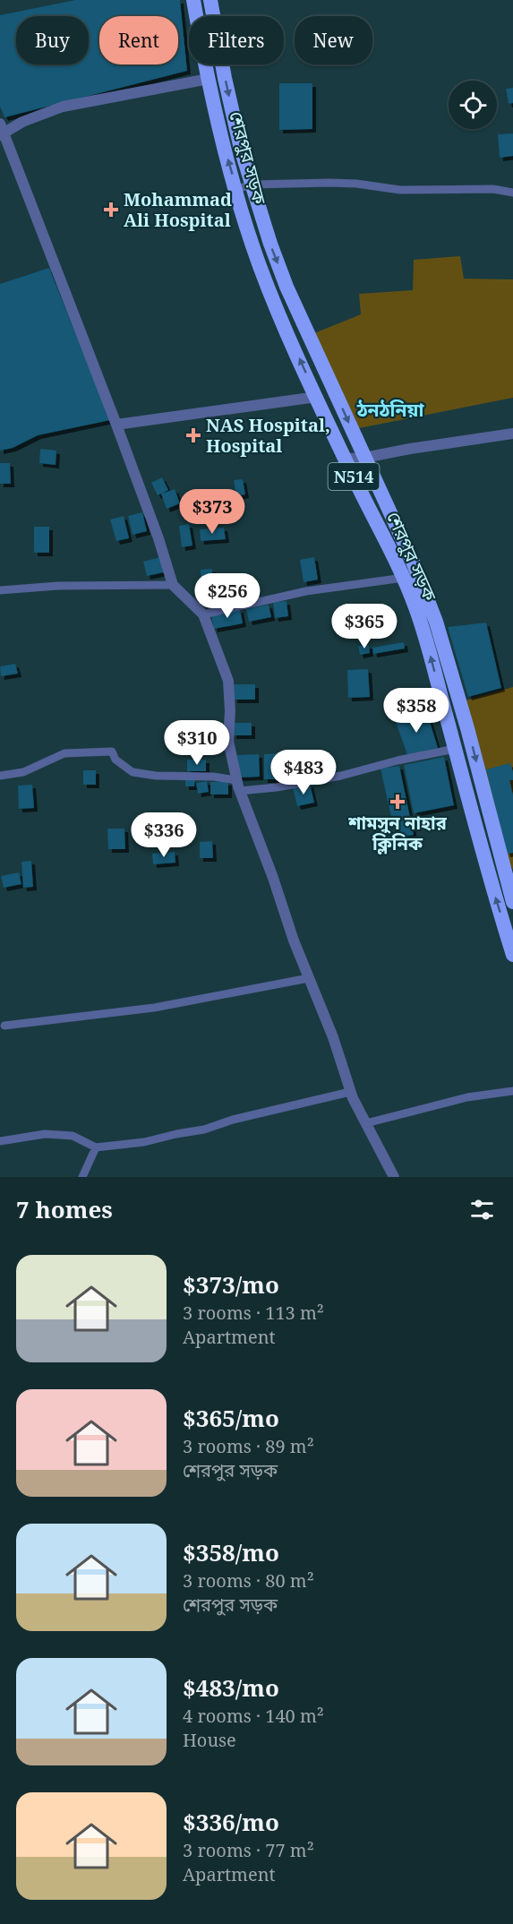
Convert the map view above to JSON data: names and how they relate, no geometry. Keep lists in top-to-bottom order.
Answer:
{
  "streets": {
    "highway": ["শেরপুর সড়ক", "N514"]
  },
  "districts": ["ঠনঠনিয়া"],
  "places": {
    "health": ["Mohammad Ali Hospital", "NAS Hospital, Hospital", "শামসুন নাহার ক্লিনিক"]
  },
  "page": {
    "chip": [
      "Buy",
      "Rent",
      "Filters",
      "New"
    ],
    "price": [
      "$373",
      "$256",
      "$365",
      "$358",
      "$310",
      "$483",
      "$336"
    ],
    "heading": "7 homes",
    "list": [
      {
        "name": "$373/mo",
        "note": "3 rooms · 113 m² · Apartment"
      },
      {
        "name": "$365/mo",
        "note": "3 rooms · 89 m² · শেরপুর সড়ক"
      },
      {
        "name": "$358/mo",
        "note": "3 rooms · 80 m² · শেরপুর সড়ক"
      },
      {
        "name": "$483/mo",
        "note": "4 rooms · 140 m² · House"
      },
      {
        "name": "$336/mo",
        "note": "3 rooms · 77 m² · Apartment"
      }
    ]
  }
}
